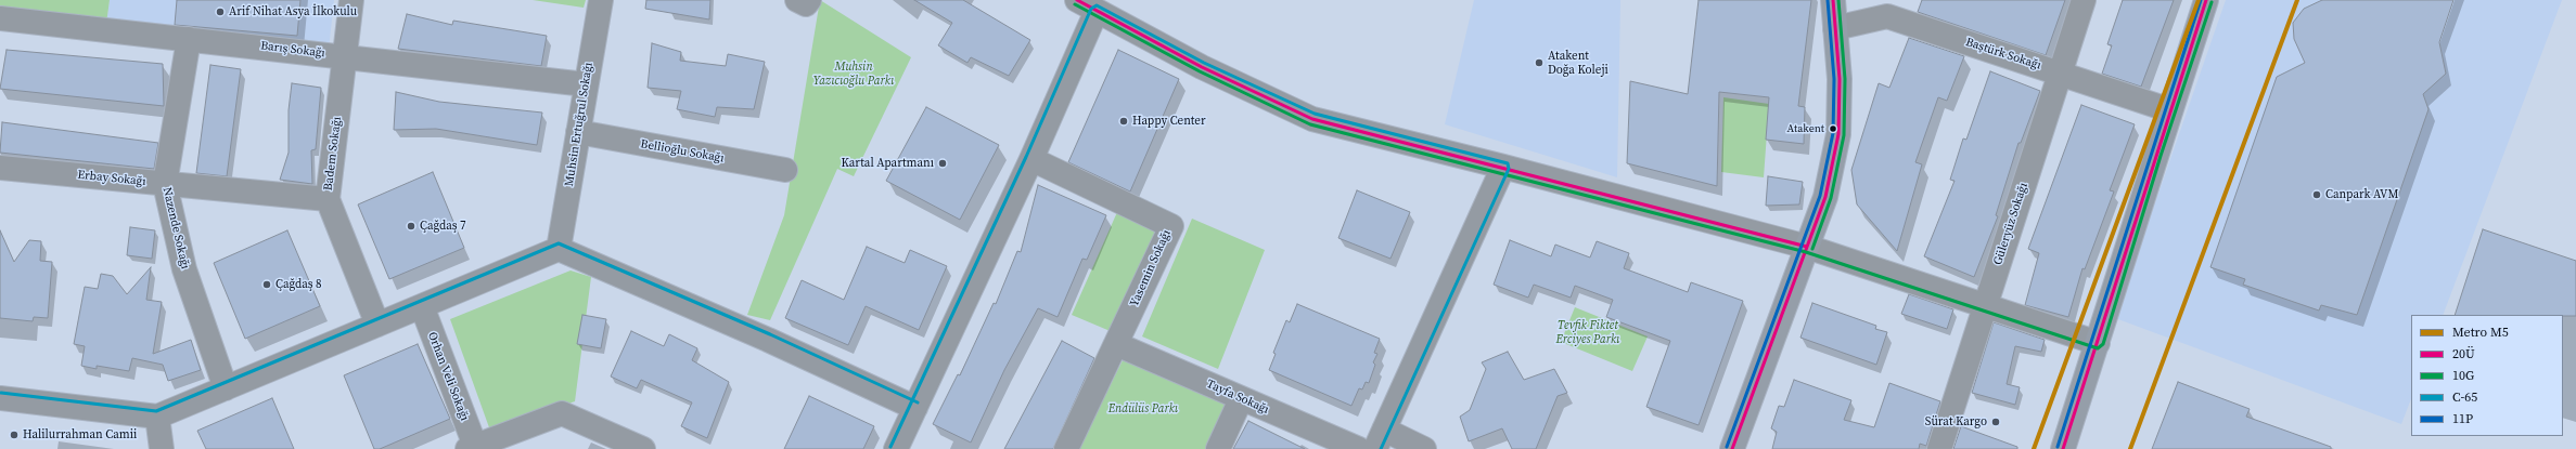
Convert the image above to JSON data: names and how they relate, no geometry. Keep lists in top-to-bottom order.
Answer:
{
  "streets": {
    "street": [
      "Barış Sokağı",
      "Baştürk Sokağı",
      "Muhsin Ertuğrul Sokağı",
      "Bellioğlu Sokağı",
      "Badem Sokağı",
      "Erbay Sokağı",
      "Güleryüz Sokağı",
      "Nazende Sokağı",
      "Yasemin Sokağı",
      "Orhan Veli Sokağı",
      "Tayfa Sokağı"
    ]
  },
  "crossings": [
    ["Barış Sokağı", "Muhsin Ertuğrul Sokağı"],
    ["Barış Sokağı", "Badem Sokağı"],
    ["Barış Sokağı", "Nazende Sokağı"],
    ["Baştürk Sokağı", "Güleryüz Sokağı"],
    ["Muhsin Ertuğrul Sokağı", "Bellioğlu Sokağı"],
    ["Badem Sokağı", "Erbay Sokağı"],
    ["Erbay Sokağı", "Nazende Sokağı"],
    ["Yasemin Sokağı", "Tayfa Sokağı"]
  ],
  "parks": ["Muhsin Yazıcıoğlu Parkı", "Tevfik Fiktet Erciyes Parkı", "Endülüs Parkı"],
  "places": [
    "Arif Nihat Asya İlkokulu",
    "Atakent Doğa Koleji",
    "Happy Center",
    "Atakent",
    "Kartal Apartmanı",
    "Canpark AVM",
    "Çağdaş 7",
    "Çağdaş 8",
    "Sürat Kargo",
    "Halilurrahman Camii"
  ],
  "lines": [
    "metro line M5",
    "transit line 20Ü",
    "transit line 10G",
    "transit line 11P",
    "transit line C-65"
  ],
  "legend": [
    "Metro M5",
    "20Ü",
    "10G",
    "C-65",
    "11P"
  ]
}
